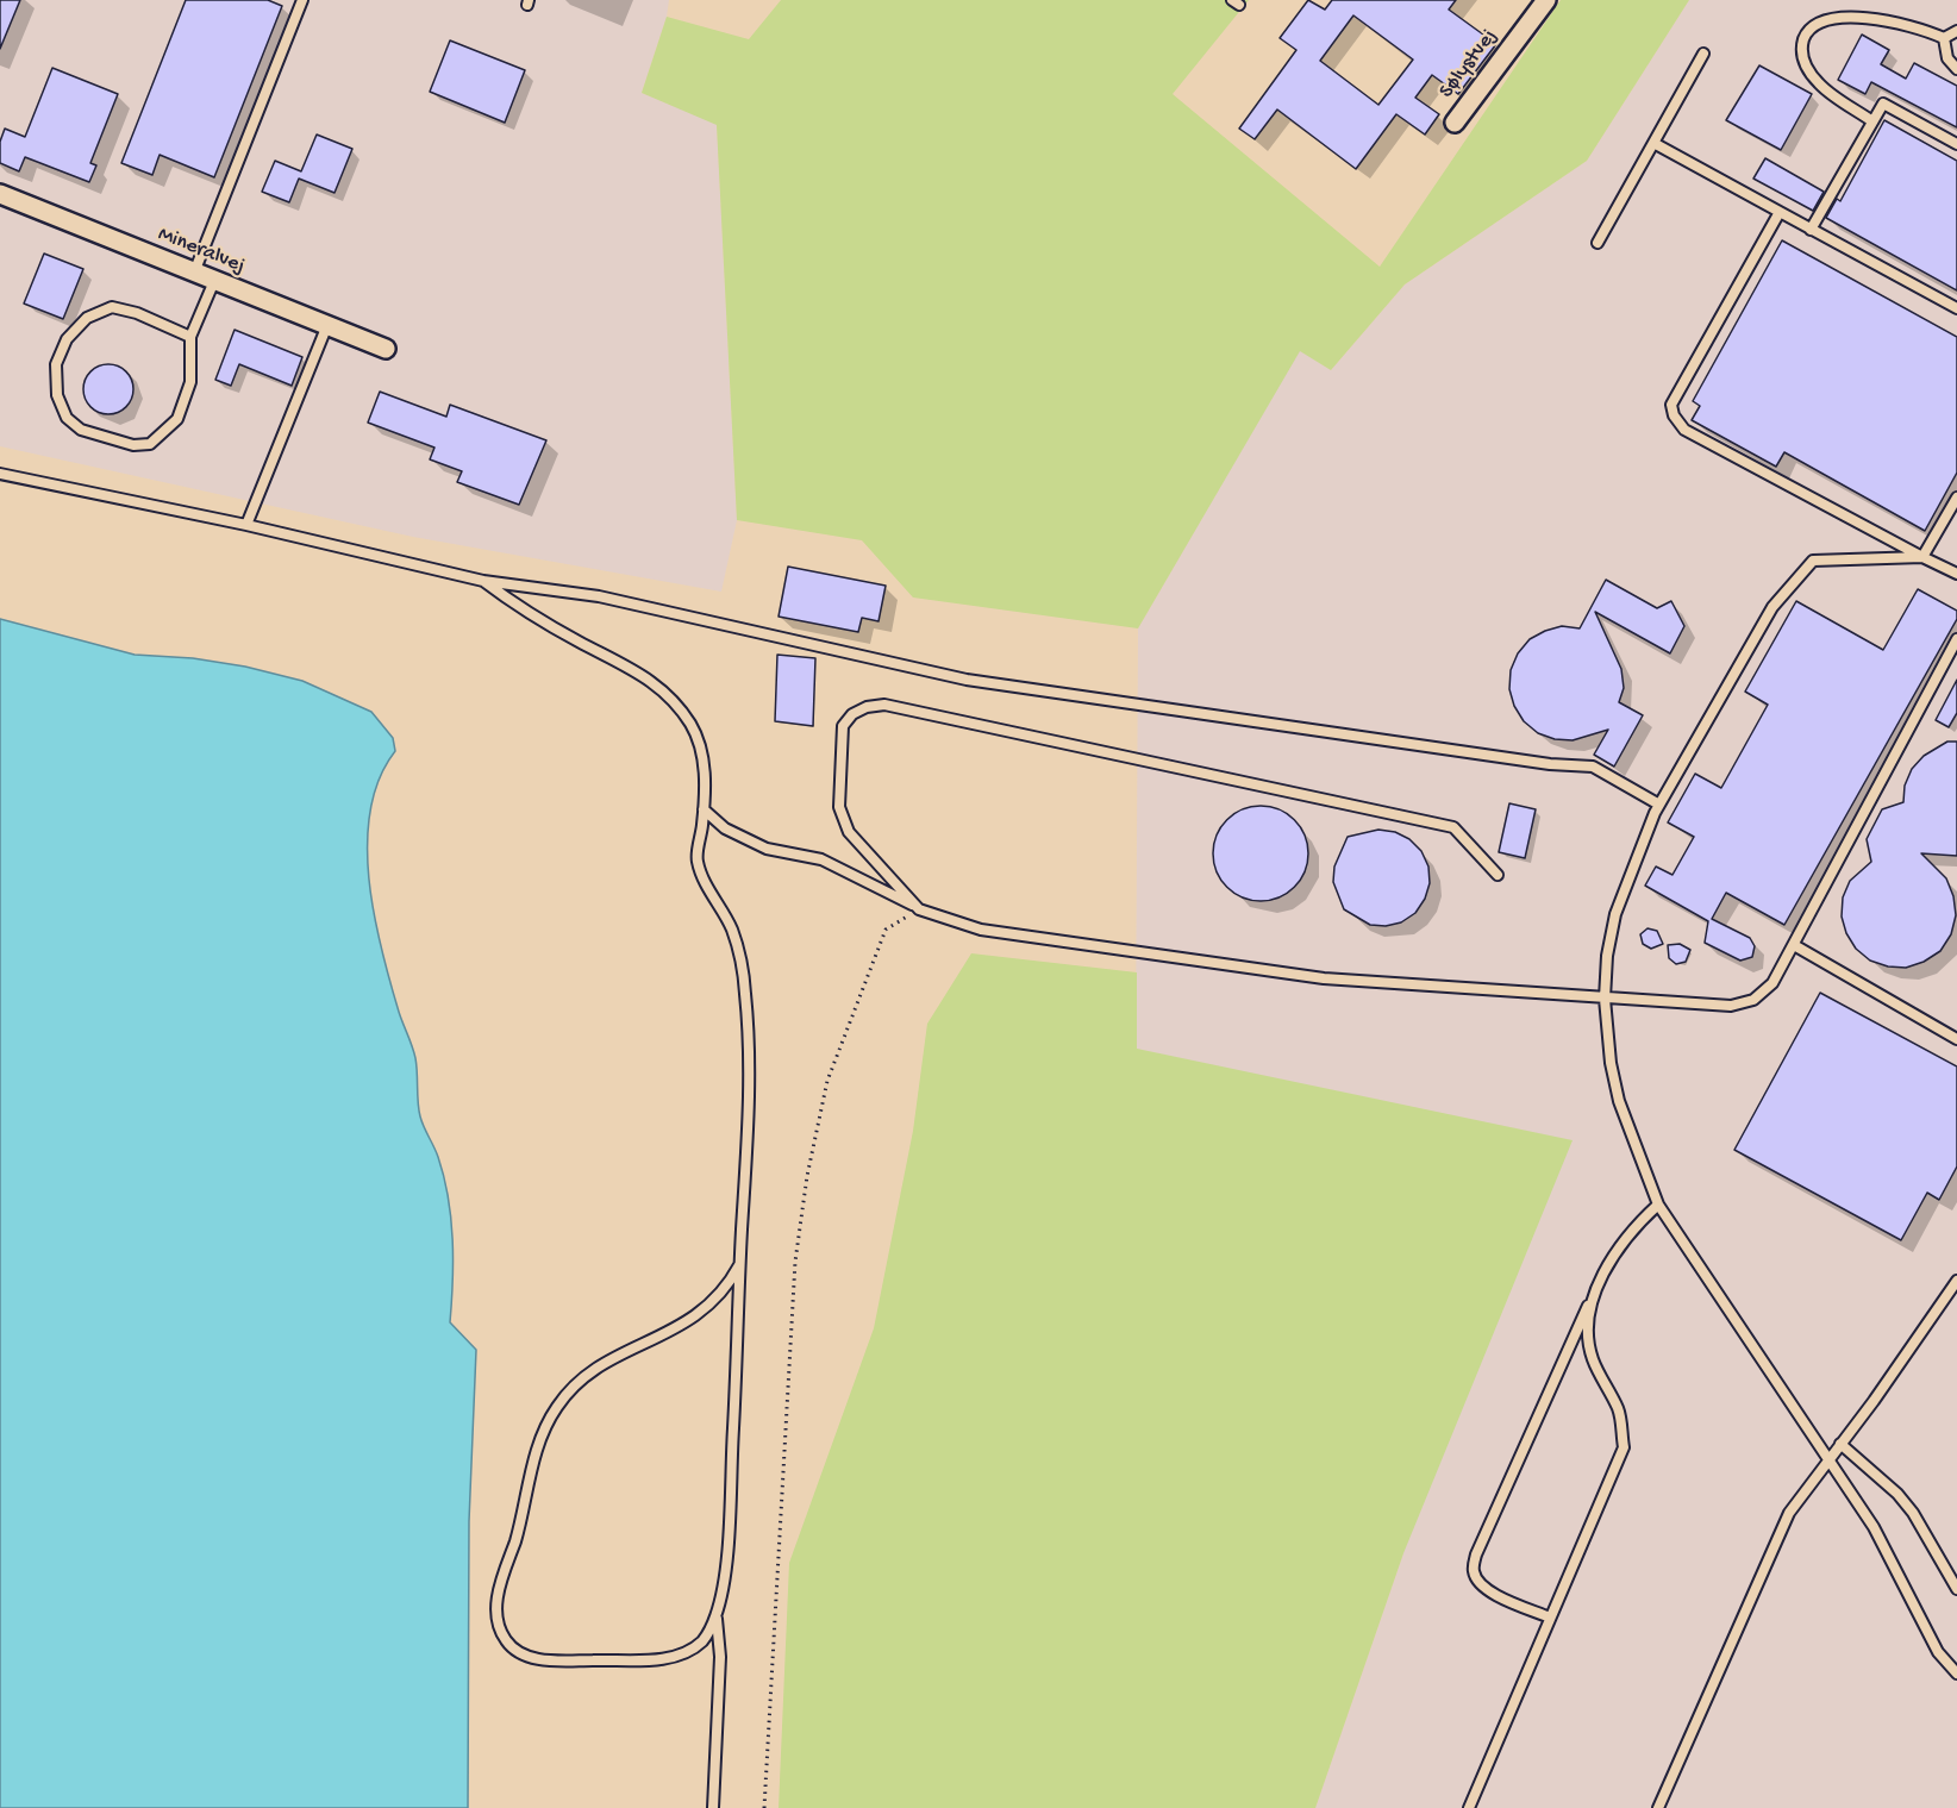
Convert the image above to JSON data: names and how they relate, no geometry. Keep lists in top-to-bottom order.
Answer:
{
  "streets": {
    "street": ["Sølystvej", "Mineralvej"]
  }
}
